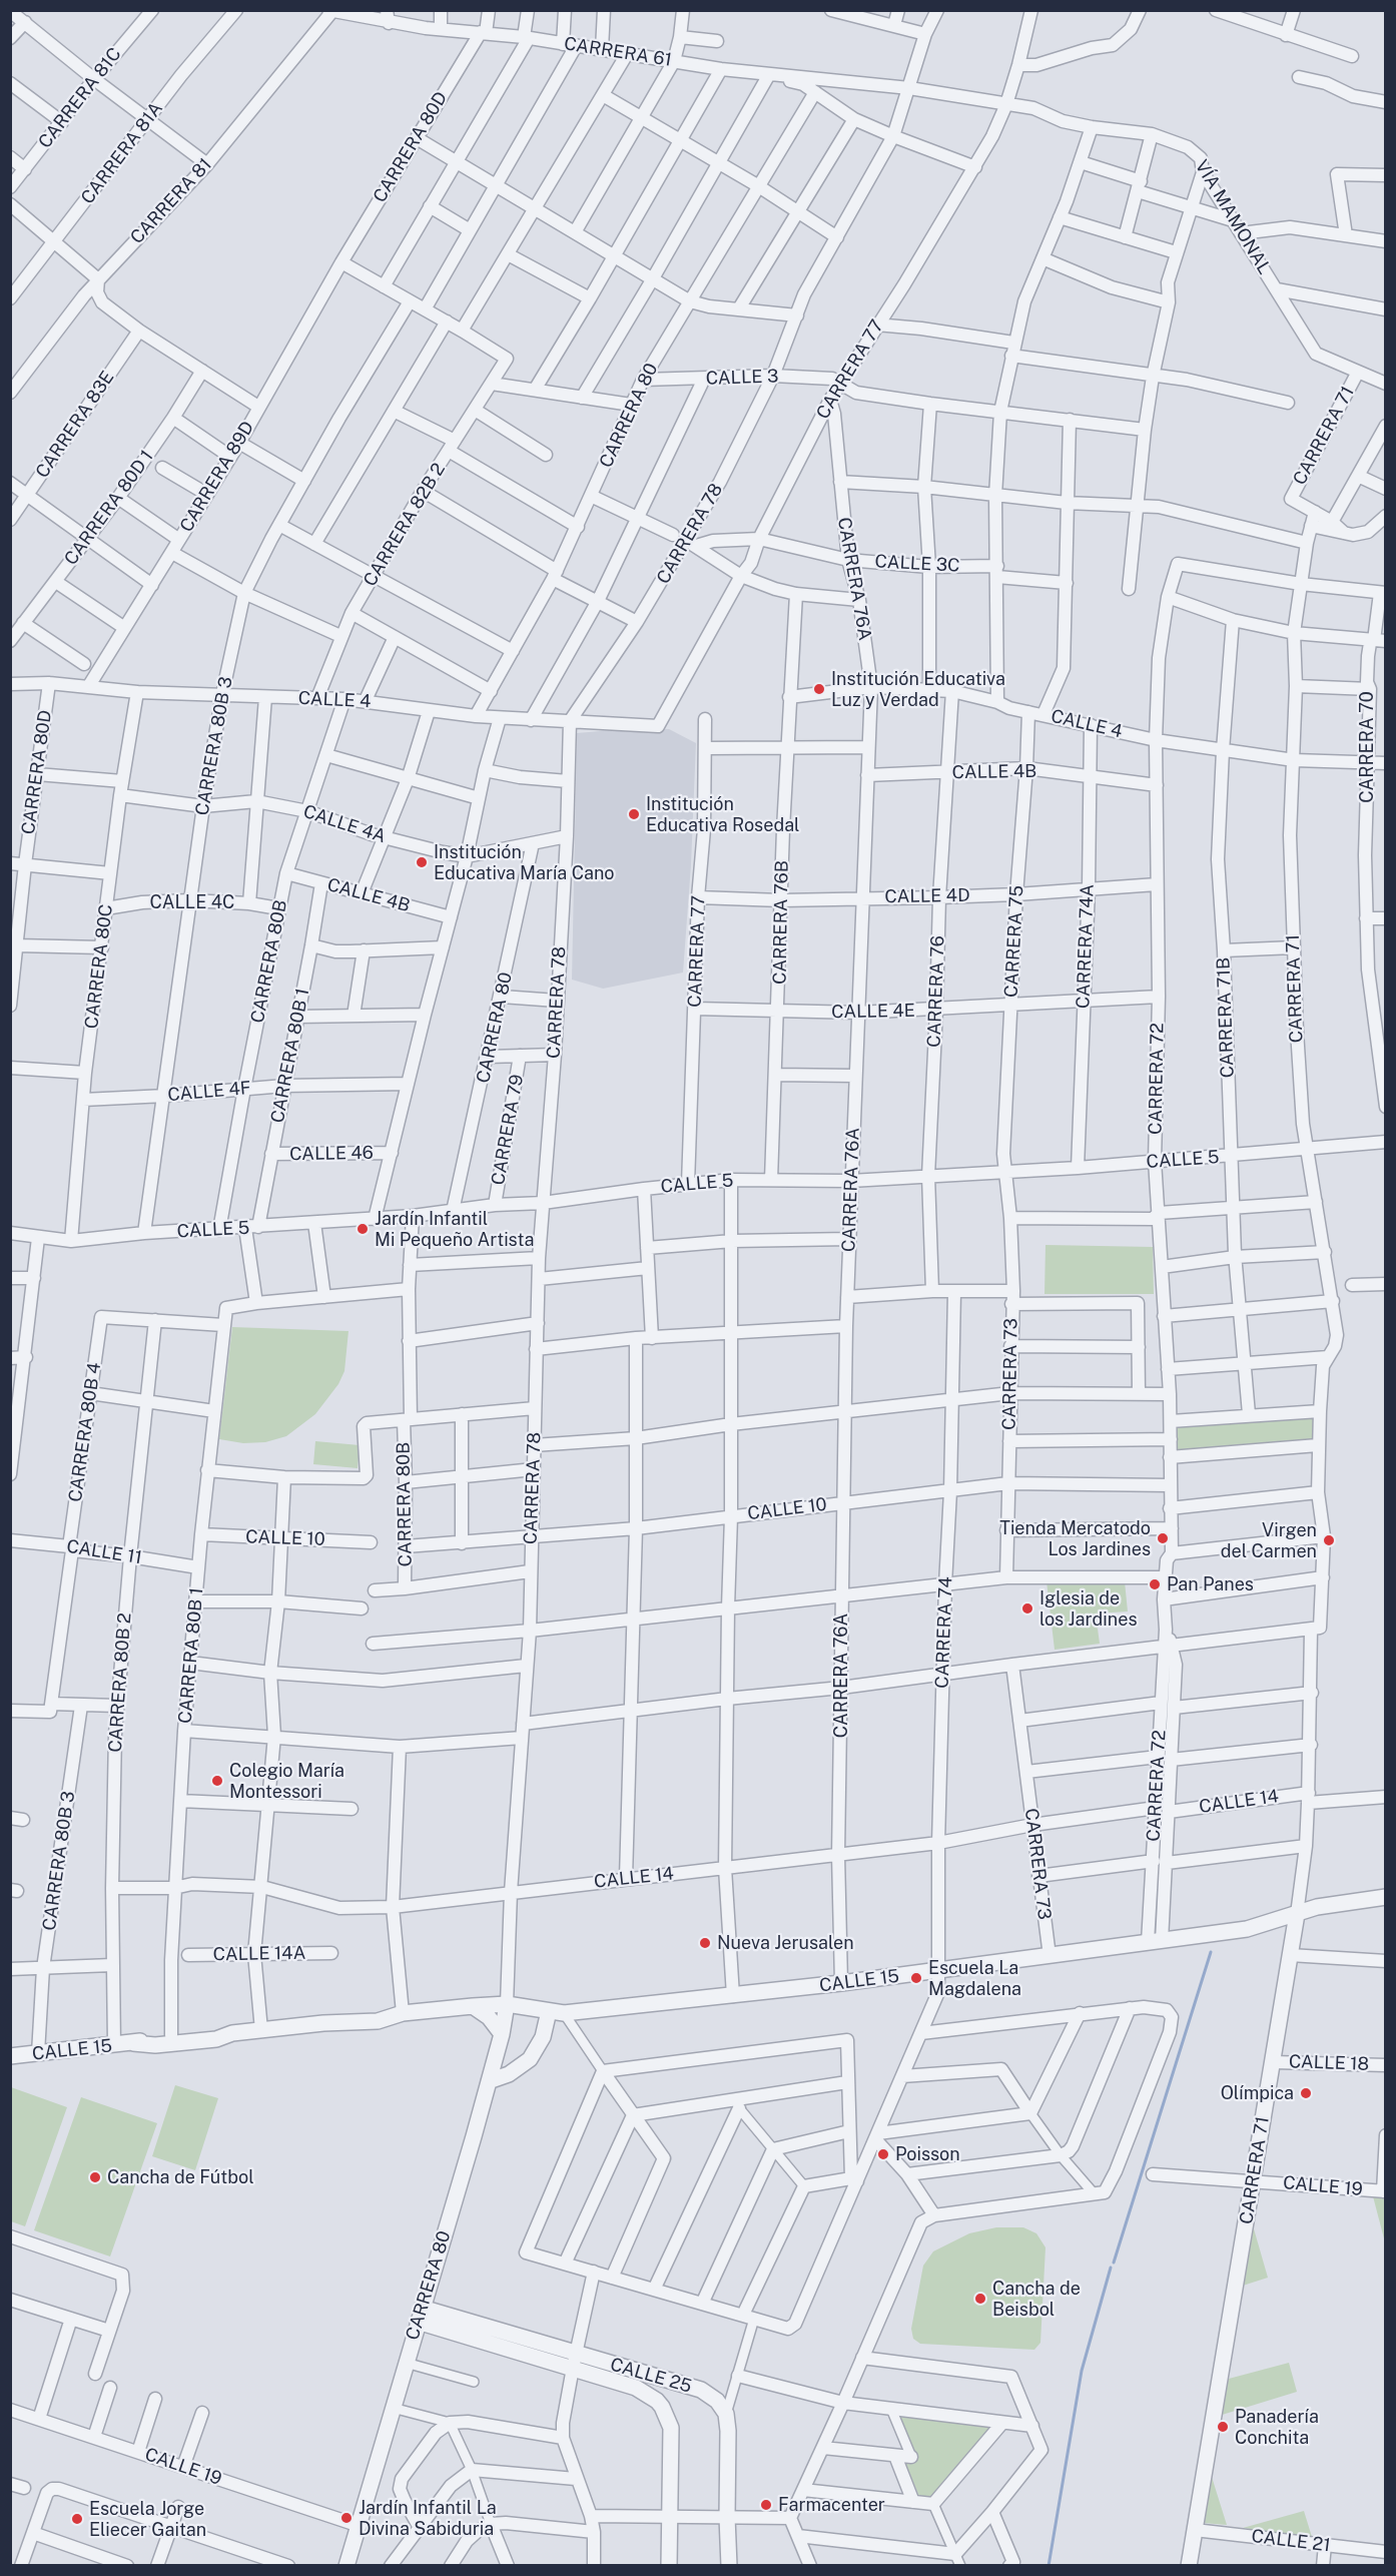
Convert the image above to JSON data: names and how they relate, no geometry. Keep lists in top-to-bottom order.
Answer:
{
  "streets": {
    "street": [
      "CARRERA 61",
      "CARRERA 81C",
      "CARRERA 80D",
      "CARRERA 81A",
      "CARRERA 81",
      "VÍA MAMONAL",
      "CARRERA 77",
      "CALLE 3",
      "CARRERA 80",
      "CARRERA 83E",
      "CARRERA 71",
      "CARRERA 89D",
      "CARRERA 80D 1",
      "CARRERA 82B 2",
      "CARRERA 78",
      "CALLE 3C",
      "CARRERA 76A",
      "CALLE 4",
      "CARRERA 80B 3",
      "CARRERA 70",
      "CALLE 4B",
      "CALLE 4A",
      "CALLE 4D",
      "CALLE 4C",
      "CARRERA 76B",
      "CARRERA 75",
      "CARRERA 74A",
      "CARRERA 80B",
      "CARRERA 80C",
      "CARRERA 76",
      "CALLE 4E",
      "CARRERA 71B",
      "CARRERA 80B 1",
      "CARRERA 72",
      "CALLE 4F",
      "CARRERA 79",
      "CALLE 46",
      "CALLE 5",
      "CARRERA 73",
      "CARRERA 80B 4",
      "CALLE 10",
      "CALLE 11",
      "CARRERA 74",
      "CARRERA 80B 2",
      "CALLE 14",
      "CALLE 14A",
      "CALLE 15",
      "CALLE 18",
      "CALLE 19",
      "CALLE 25",
      "CALLE 21"
    ]
  },
  "crossings": [
    ["CARRERA 61", "CARRERA 80D"],
    ["CARRERA 61", "CARRERA 81"],
    ["CARRERA 61", "VÍA MAMONAL"],
    ["CARRERA 61", "CARRERA 78"],
    ["CARRERA 80D", "CARRERA 89D"],
    ["CARRERA 80D", "CALLE 4"],
    ["VÍA MAMONAL", "CARRERA 77"],
    ["VÍA MAMONAL", "CARRERA 71"],
    ["VÍA MAMONAL", "CARRERA 78"],
    ["CARRERA 77", "CALLE 3"],
    ["CARRERA 77", "CALLE 3C"],
    ["CARRERA 77", "CARRERA 76A"],
    ["CARRERA 77", "CALLE 4"],
    ["CARRERA 77", "CALLE 4D"],
    ["CARRERA 77", "CALLE 4E"],
    ["CARRERA 77", "CALLE 5"],
    ["CALLE 3", "CARRERA 80"],
    ["CALLE 3", "CARRERA 78"],
    ["CARRERA 80", "CARRERA 78"],
    ["CARRERA 80", "CALLE 4"],
    ["CARRERA 80", "CALLE 4A"],
    ["CARRERA 80", "CALLE 5"],
    ["CARRERA 80", "CALLE 15"],
    ["CARRERA 80", "CALLE 19"],
    ["CARRERA 80", "CALLE 25"],
    ["CARRERA 71", "CALLE 4"],
    ["CARRERA 71", "CARRERA 70"],
    ["CARRERA 71", "CALLE 5"],
    ["CARRERA 71", "CALLE 14"],
    ["CARRERA 71", "CALLE 15"],
    ["CARRERA 71", "CALLE 18"],
    ["CARRERA 71", "CALLE 19"],
    ["CARRERA 71", "CALLE 21"],
    ["CARRERA 89D", "CALLE 4"],
    ["CARRERA 82B 2", "CALLE 4"],
    ["CARRERA 78", "CALLE 3C"],
    ["CARRERA 78", "CALLE 4"],
    ["CARRERA 78", "CALLE 4A"],
    ["CARRERA 78", "CALLE 5"],
    ["CARRERA 78", "CALLE 10"],
    ["CARRERA 78", "CALLE 14"],
    ["CARRERA 78", "CALLE 15"],
    ["CALLE 3C", "CARRERA 76A"],
    ["CARRERA 76A", "CALLE 4"],
    ["CARRERA 76A", "CALLE 4B"],
    ["CARRERA 76A", "CALLE 4D"],
    ["CARRERA 76A", "CALLE 4E"],
    ["CARRERA 76A", "CALLE 5"],
    ["CARRERA 76A", "CALLE 10"],
    ["CARRERA 76A", "CALLE 14"],
    ["CARRERA 76A", "CALLE 15"],
    ["CALLE 4", "CARRERA 80B 3"],
    ["CALLE 4", "CARRERA 70"],
    ["CALLE 4", "CARRERA 76B"],
    ["CALLE 4", "CARRERA 75"],
    ["CALLE 4", "CARRERA 74A"],
    ["CALLE 4", "CARRERA 80B"],
    ["CALLE 4", "CARRERA 80C"],
    ["CALLE 4", "CARRERA 76"],
    ["CALLE 4", "CARRERA 71B"],
    ["CALLE 4", "CARRERA 72"],
    ["CARRERA 80B 3", "CALLE 4A"],
    ["CARRERA 80B 3", "CALLE 4C"],
    ["CARRERA 80B 3", "CALLE 4F"],
    ["CARRERA 80B 3", "CALLE 5"],
    ["CARRERA 80B 3", "CALLE 15"],
    ["CARRERA 70", "CARRERA 72"],
    ["CALLE 4B", "CARRERA 75"],
    ["CALLE 4B", "CARRERA 74A"],
    ["CALLE 4B", "CARRERA 80B"],
    ["CALLE 4B", "CARRERA 76"],
    ["CALLE 4B", "CARRERA 80B 1"],
    ["CALLE 4B", "CARRERA 72"],
    ["CALLE 4A", "CARRERA 80B"],
    ["CALLE 4A", "CARRERA 80C"],
    ["CALLE 4D", "CARRERA 76B"],
    ["CALLE 4D", "CARRERA 75"],
    ["CALLE 4D", "CARRERA 74A"],
    ["CALLE 4D", "CARRERA 76"],
    ["CALLE 4D", "CARRERA 72"],
    ["CALLE 4C", "CARRERA 80B"],
    ["CALLE 4C", "CARRERA 80C"],
    ["CARRERA 76B", "CALLE 4E"],
    ["CARRERA 76B", "CALLE 5"],
    ["CARRERA 75", "CALLE 4E"],
    ["CARRERA 75", "CALLE 5"],
    ["CARRERA 75", "CARRERA 73"],
    ["CARRERA 74A", "CALLE 4E"],
    ["CARRERA 74A", "CALLE 5"],
    ["CARRERA 80B", "CALLE 4F"],
    ["CARRERA 80B", "CALLE 5"],
    ["CARRERA 80B", "CALLE 10"],
    ["CARRERA 80C", "CALLE 4F"],
    ["CARRERA 80C", "CALLE 5"],
    ["CARRERA 76", "CALLE 4E"],
    ["CARRERA 76", "CALLE 5"],
    ["CALLE 4E", "CARRERA 72"],
    ["CARRERA 71B", "CALLE 5"],
    ["CARRERA 80B 1", "CALLE 4F"],
    ["CARRERA 80B 1", "CALLE 46"],
    ["CARRERA 80B 1", "CALLE 5"],
    ["CARRERA 80B 1", "CALLE 10"],
    ["CARRERA 80B 1", "CALLE 11"],
    ["CARRERA 80B 1", "CALLE 14"],
    ["CARRERA 80B 1", "CALLE 15"],
    ["CARRERA 72", "CALLE 5"],
    ["CARRERA 72", "CALLE 10"],
    ["CARRERA 72", "CALLE 14"],
    ["CARRERA 72", "CALLE 15"],
    ["CARRERA 79", "CALLE 5"],
    ["CALLE 5", "CARRERA 73"],
    ["CARRERA 73", "CALLE 10"],
    ["CARRERA 73", "CALLE 14"],
    ["CARRERA 73", "CALLE 15"],
    ["CARRERA 80B 4", "CALLE 11"],
    ["CARRERA 80B 4", "CARRERA 80B 2"],
    ["CALLE 10", "CARRERA 74"],
    ["CALLE 11", "CARRERA 80B 2"],
    ["CARRERA 74", "CALLE 14"],
    ["CARRERA 74", "CALLE 15"],
    ["CARRERA 80B 2", "CALLE 14"],
    ["CARRERA 80B 2", "CALLE 15"]
  ],
  "places": [
    "Institución Educativa Luz y Verdad",
    "Institución Educativa Rosedal",
    "Institución Educativa María Cano",
    "Jardín Infantil Mi Pequeño Artista",
    "Tienda Mercatodo Los Jardines",
    "Virgen del Carmen",
    "Pan Panes",
    "Iglesia de los Jardines",
    "Colegio María Montessori",
    "Nueva Jerusalen",
    "Escuela La Magdalena",
    "Olímpica",
    "Poisson",
    "Cancha de Fútbol",
    "Cancha de Beisbol",
    "Panadería Conchita",
    "Farmacenter",
    "Jardín Infantil La Divina Sabiduria",
    "Escuela Jorge Eliecer Gaitan"
  ]
}
